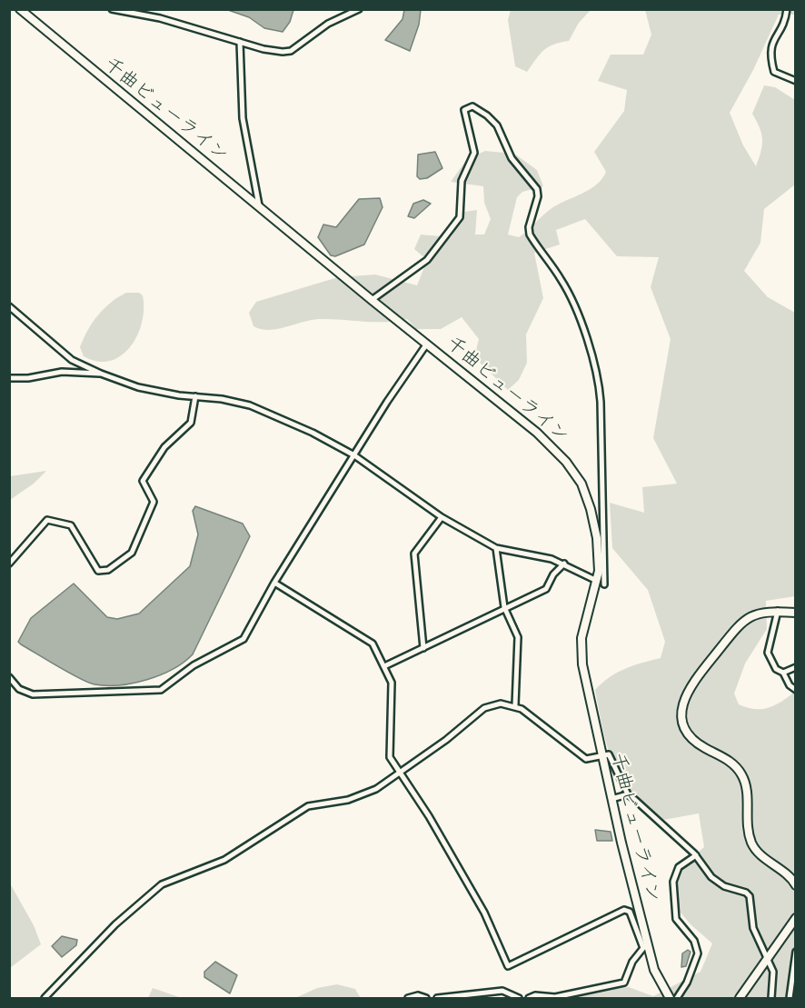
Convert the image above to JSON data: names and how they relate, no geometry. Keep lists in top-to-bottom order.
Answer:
{
  "streets": {
    "street": ["千曲ビューライン"]
  }
}
